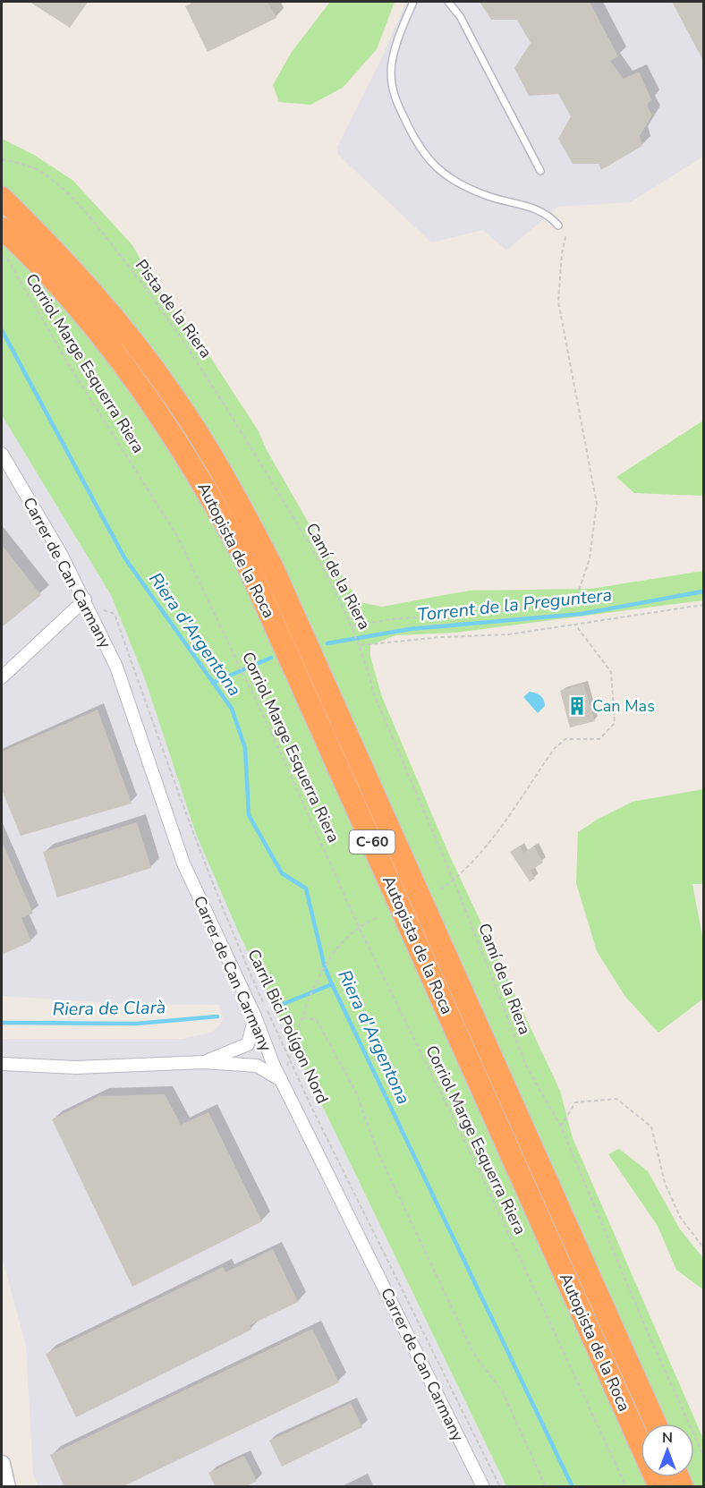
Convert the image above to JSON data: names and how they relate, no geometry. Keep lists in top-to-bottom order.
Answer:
{
  "streets": {
    "highway": ["Autopista de la Roca", "C-60"],
    "street": ["Carrer de Can Carmany"],
    "path": [
      "Pista de la Riera",
      "Corriol Marge Esquerra Riera",
      "Camí de la Riera",
      "Carril Bici Polígon Nord"
    ]
  },
  "crossings": [
    ["Pista de la Riera", "Camí de la Riera"],
    ["Corriol Marge Esquerra Riera", "Autopista de la Roca"]
  ],
  "water": ["Torrent de la Preguntera", "Riera d'Argentona", "Riera de Clarà"],
  "places": {
    "building": ["Can Mas"]
  },
  "north": "top"
}
